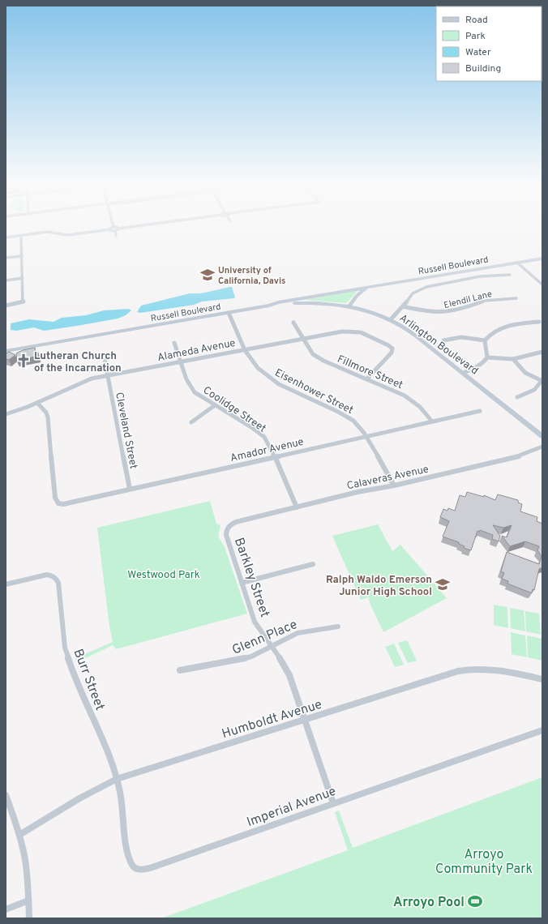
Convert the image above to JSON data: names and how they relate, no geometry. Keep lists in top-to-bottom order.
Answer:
{
  "streets": {
    "main road": ["Russell Boulevard", "Arlington Boulevard"],
    "street": [
      "Elendil Lane",
      "Alameda Avenue",
      "Fillmore Street",
      "Eisenhower Street",
      "Coolidge Street",
      "Cleveland Street",
      "Amador Avenue",
      "Calaveras Avenue",
      "Barkley Street",
      "Glenn Place",
      "Burr Street",
      "Humboldt Avenue",
      "Imperial Avenue"
    ]
  },
  "crossings": [
    ["Russell Boulevard", "Arlington Boulevard"],
    ["Russell Boulevard", "Eisenhower Street"],
    ["Alameda Avenue", "Fillmore Street"],
    ["Alameda Avenue", "Eisenhower Street"],
    ["Alameda Avenue", "Coolidge Street"],
    ["Alameda Avenue", "Cleveland Street"],
    ["Alameda Avenue", "Amador Avenue"],
    ["Fillmore Street", "Amador Avenue"],
    ["Eisenhower Street", "Amador Avenue"],
    ["Eisenhower Street", "Calaveras Avenue"],
    ["Coolidge Street", "Amador Avenue"],
    ["Coolidge Street", "Calaveras Avenue"],
    ["Cleveland Street", "Amador Avenue"],
    ["Calaveras Avenue", "Barkley Street"],
    ["Barkley Street", "Glenn Place"],
    ["Barkley Street", "Humboldt Avenue"],
    ["Barkley Street", "Imperial Avenue"],
    ["Burr Street", "Humboldt Avenue"],
    ["Burr Street", "Imperial Avenue"],
    ["Humboldt Avenue", "Imperial Avenue"]
  ],
  "parks": ["Westwood Park", "Arroyo Community Park"],
  "places": {
    "school or university": ["University of California, Davis", "Ralph Waldo Emerson Junior High School"],
    "church": ["Lutheran Church of the Incarnation"],
    "sports": ["Arroyo Pool"]
  },
  "legend": [
    "Road",
    "Park",
    "Water",
    "Building"
  ]
}
